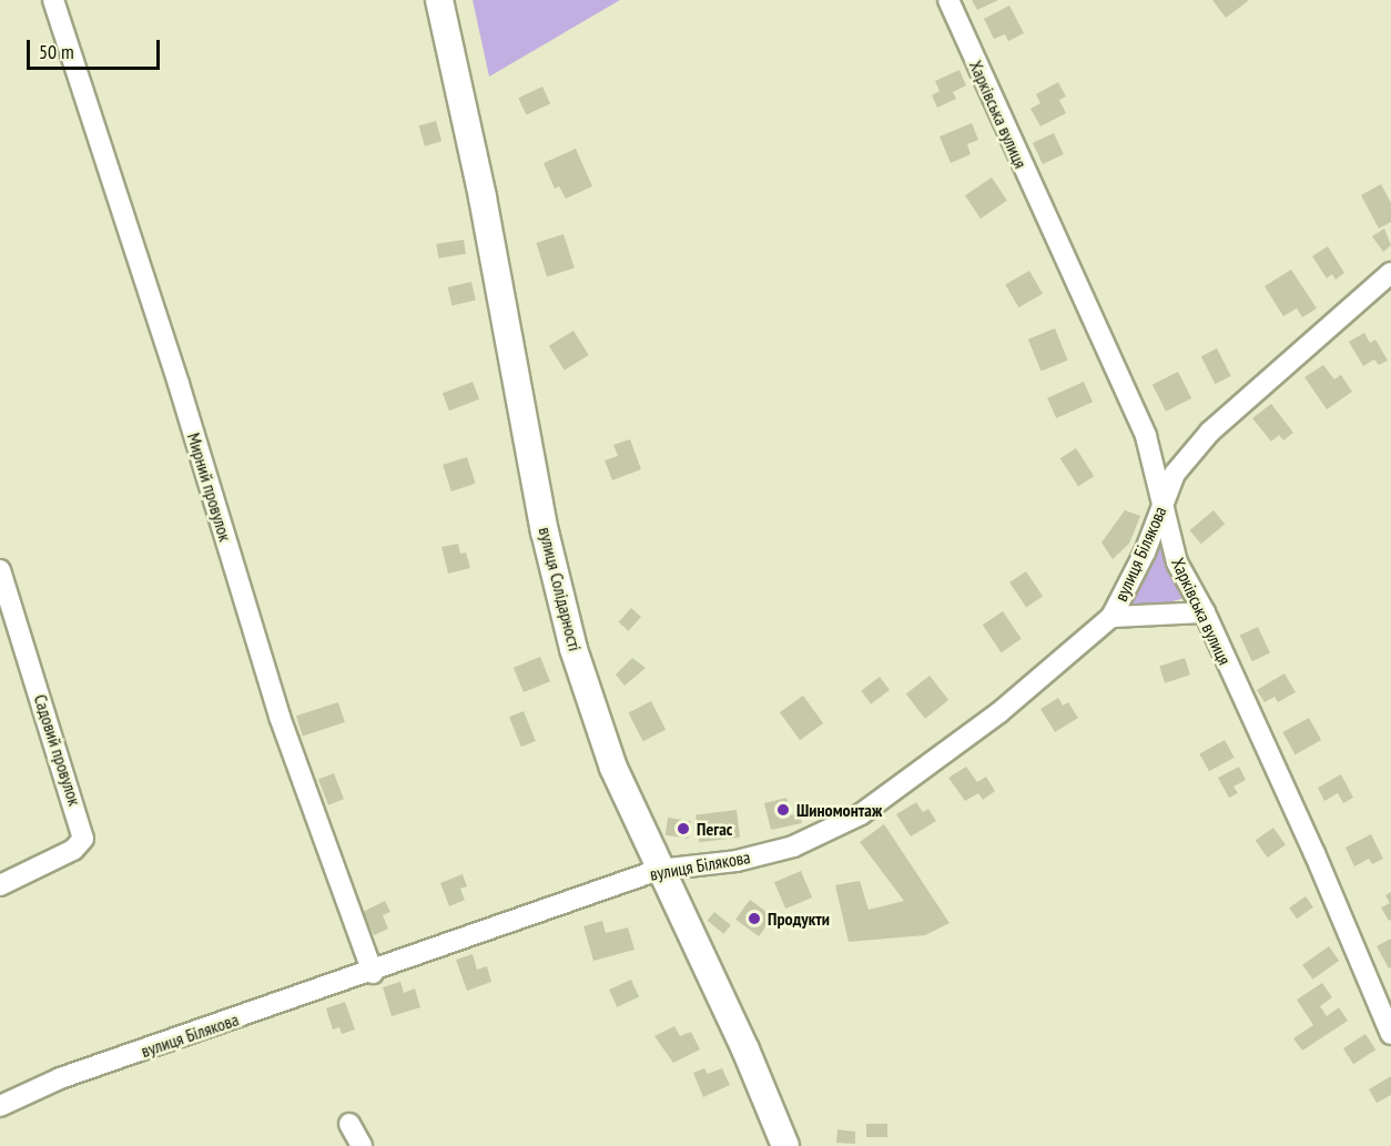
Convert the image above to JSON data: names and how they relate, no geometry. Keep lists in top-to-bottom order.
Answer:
{
  "streets": {
    "main road": ["вулиця Солідарності"],
    "street": [
      "Харківська вулиця",
      "Мирний провулок",
      "вулиця Білякова",
      "Садовий провулок"
    ]
  },
  "crossings": [
    ["Харківська вулиця", "вулиця Білякова"],
    ["Мирний провулок", "вулиця Білякова"],
    ["вулиця Білякова", "вулиця Солідарності"]
  ],
  "places": ["Шиномонтаж", "Пегас", "Продукти"],
  "scale_bar": "50 m"
}
